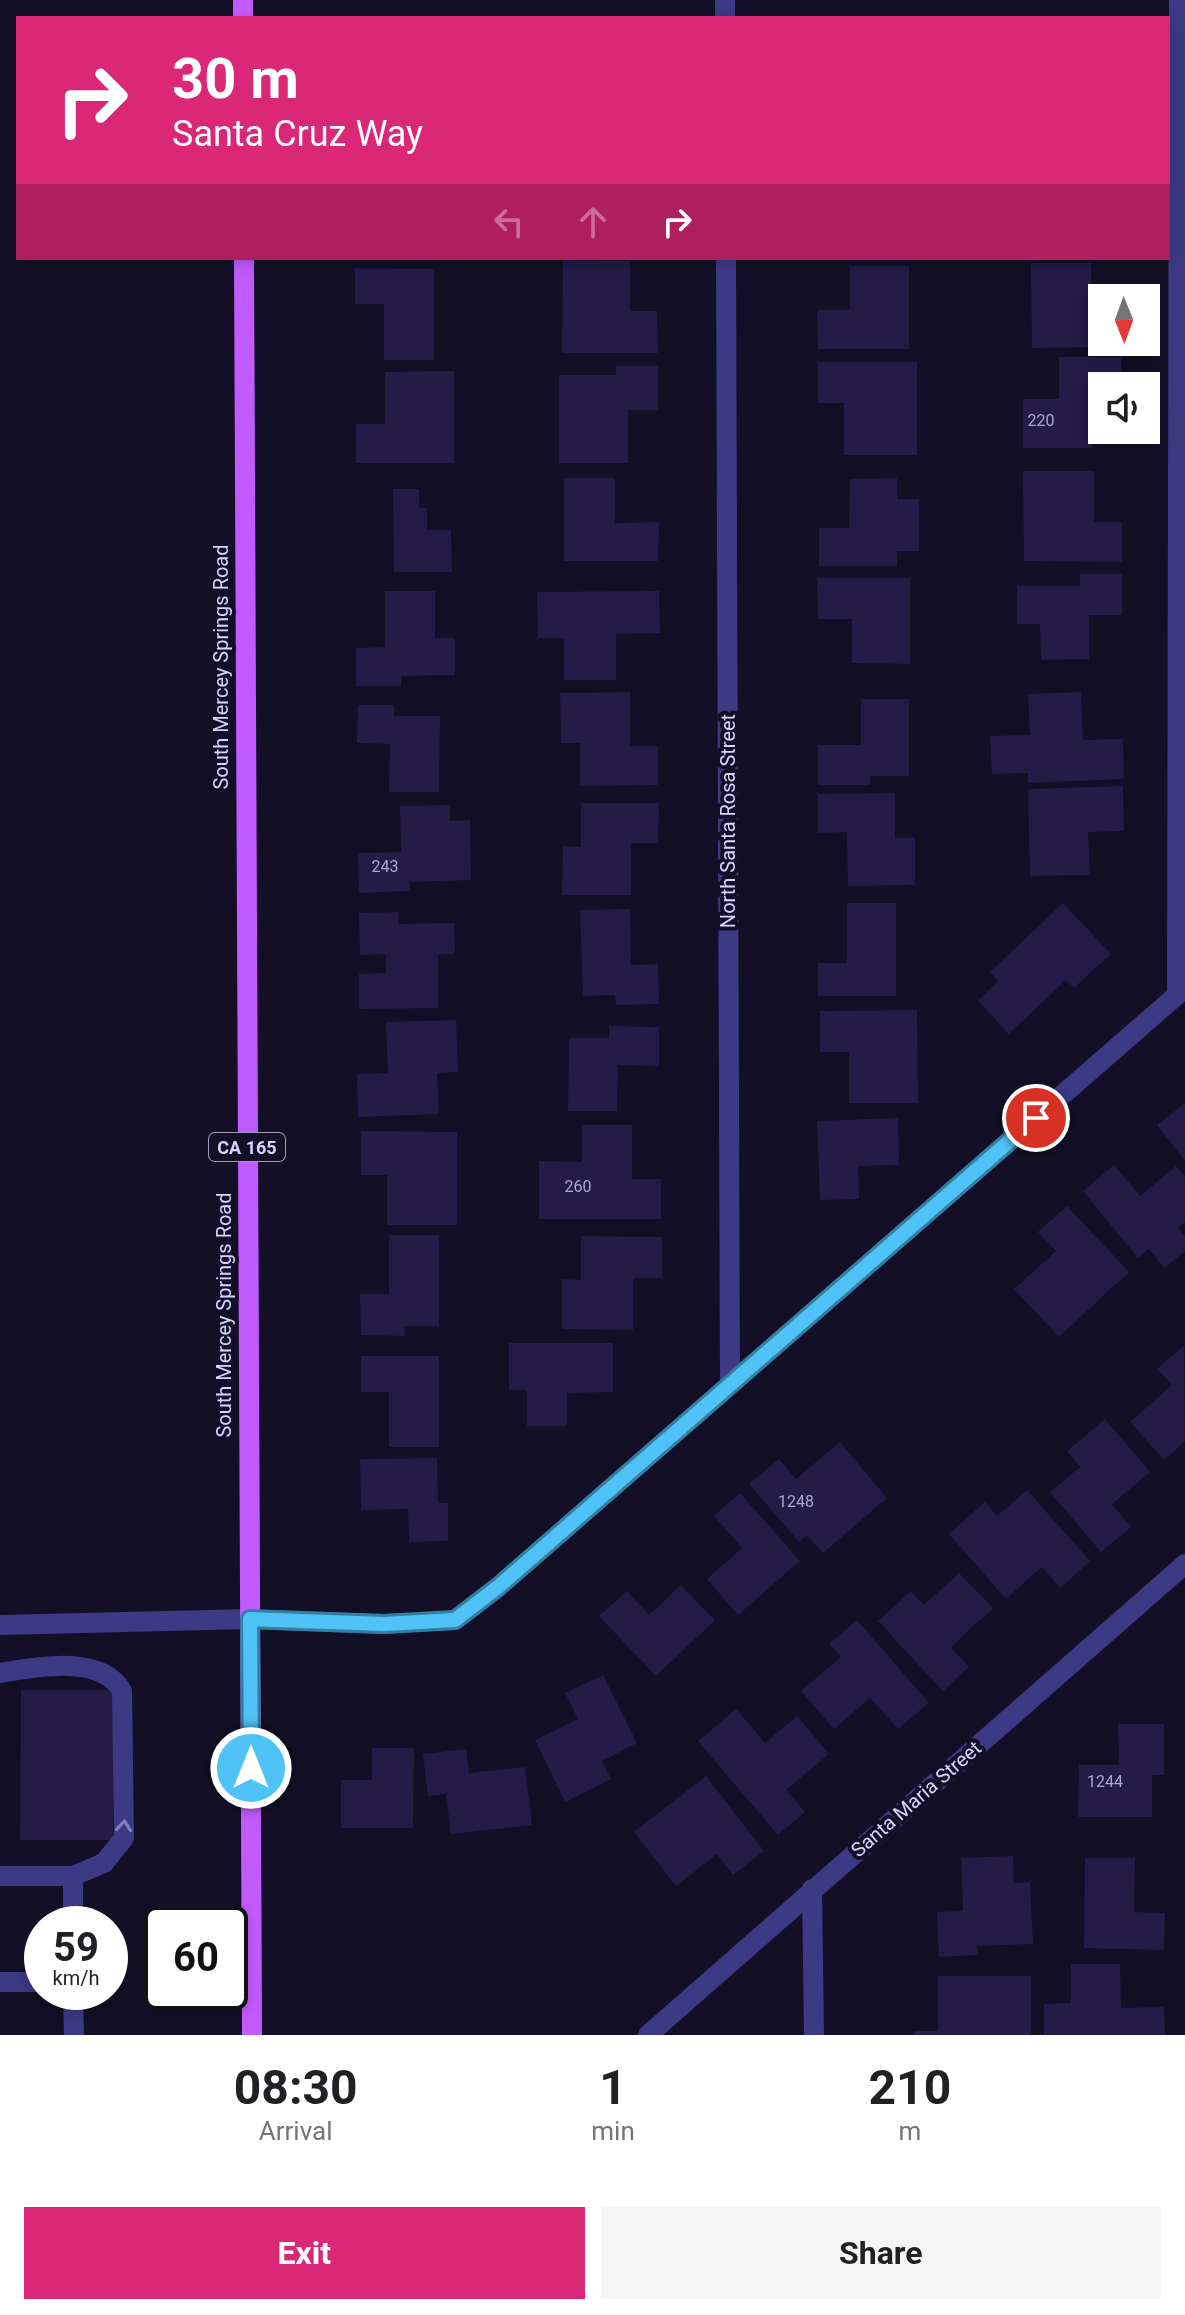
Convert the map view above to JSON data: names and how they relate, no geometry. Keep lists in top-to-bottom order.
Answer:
{
  "streets": {
    "main road": ["South Mercey Springs Road", "CA 165"],
    "street": ["North Santa Rosa Street", "Santa Maria Street"]
  },
  "house_numbers": [
    "220",
    "243",
    "260",
    "1248",
    "1244"
  ],
  "north": "bottom",
  "page": {
    "turn": ["30 m", "Santa Cruz Way"],
    "speed": "59 km/h",
    "limit": "60",
    "eta": [
      "08:30",
      "Arrival",
      "1",
      "min",
      "210",
      "m"
    ],
    "buttons": ["Exit", "Share"]
  }
}
